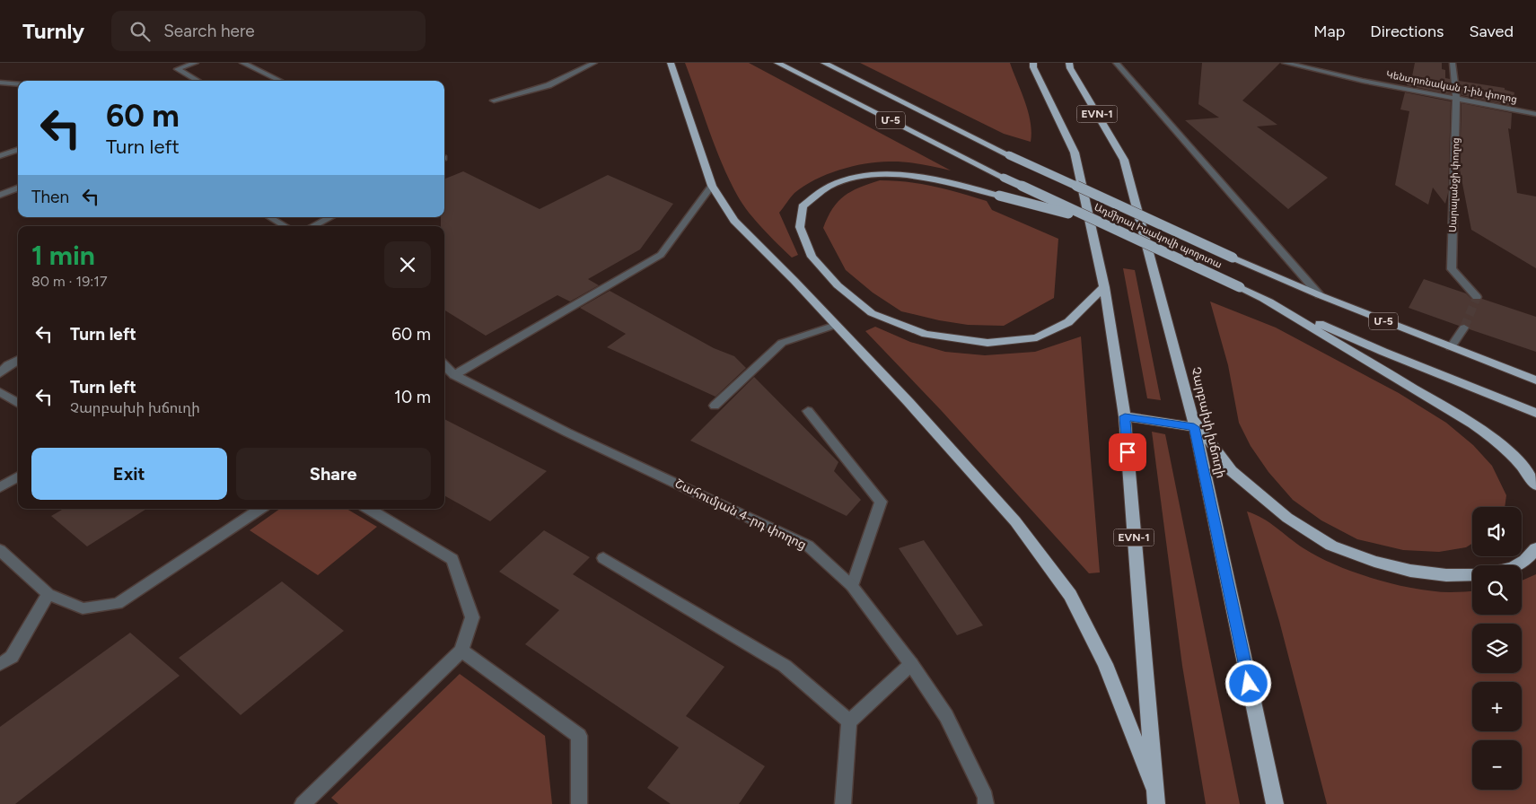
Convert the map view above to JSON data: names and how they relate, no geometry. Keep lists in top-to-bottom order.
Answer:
{
  "streets": {
    "highway": [
      "EVN-1",
      "Մ-5",
      "Ադմիրալ Իսակովի պողոտա",
      "Չարբախի խճուղի"
    ],
    "street": ["Կենտրոնական 1-ին փողոց", "Սարալանջի փողոց", "Շահումյան 4-րդ փողոց"]
  },
  "crossings": [
    ["Կենտրոնական 1-ին փողոց", "Սարալանջի փողոց"]
  ],
  "page": {
    "header": "Turnly",
    "search": "Search here",
    "nav": ["Map", "Directions", "Saved"],
    "turn": ["60 m", "Turn left"],
    "then": "Then",
    "heading": ["1 min", "80 m · 19:17"],
    "list": [
      {
        "name": "Turn left",
        "value": "60 m"
      },
      {
        "name": "Turn left",
        "note": "Չարբախի խճուղի",
        "value": "10 m"
      }
    ],
    "buttons": ["Exit", "Share"],
    "map_buttons": ["+", "−"]
  }
}
